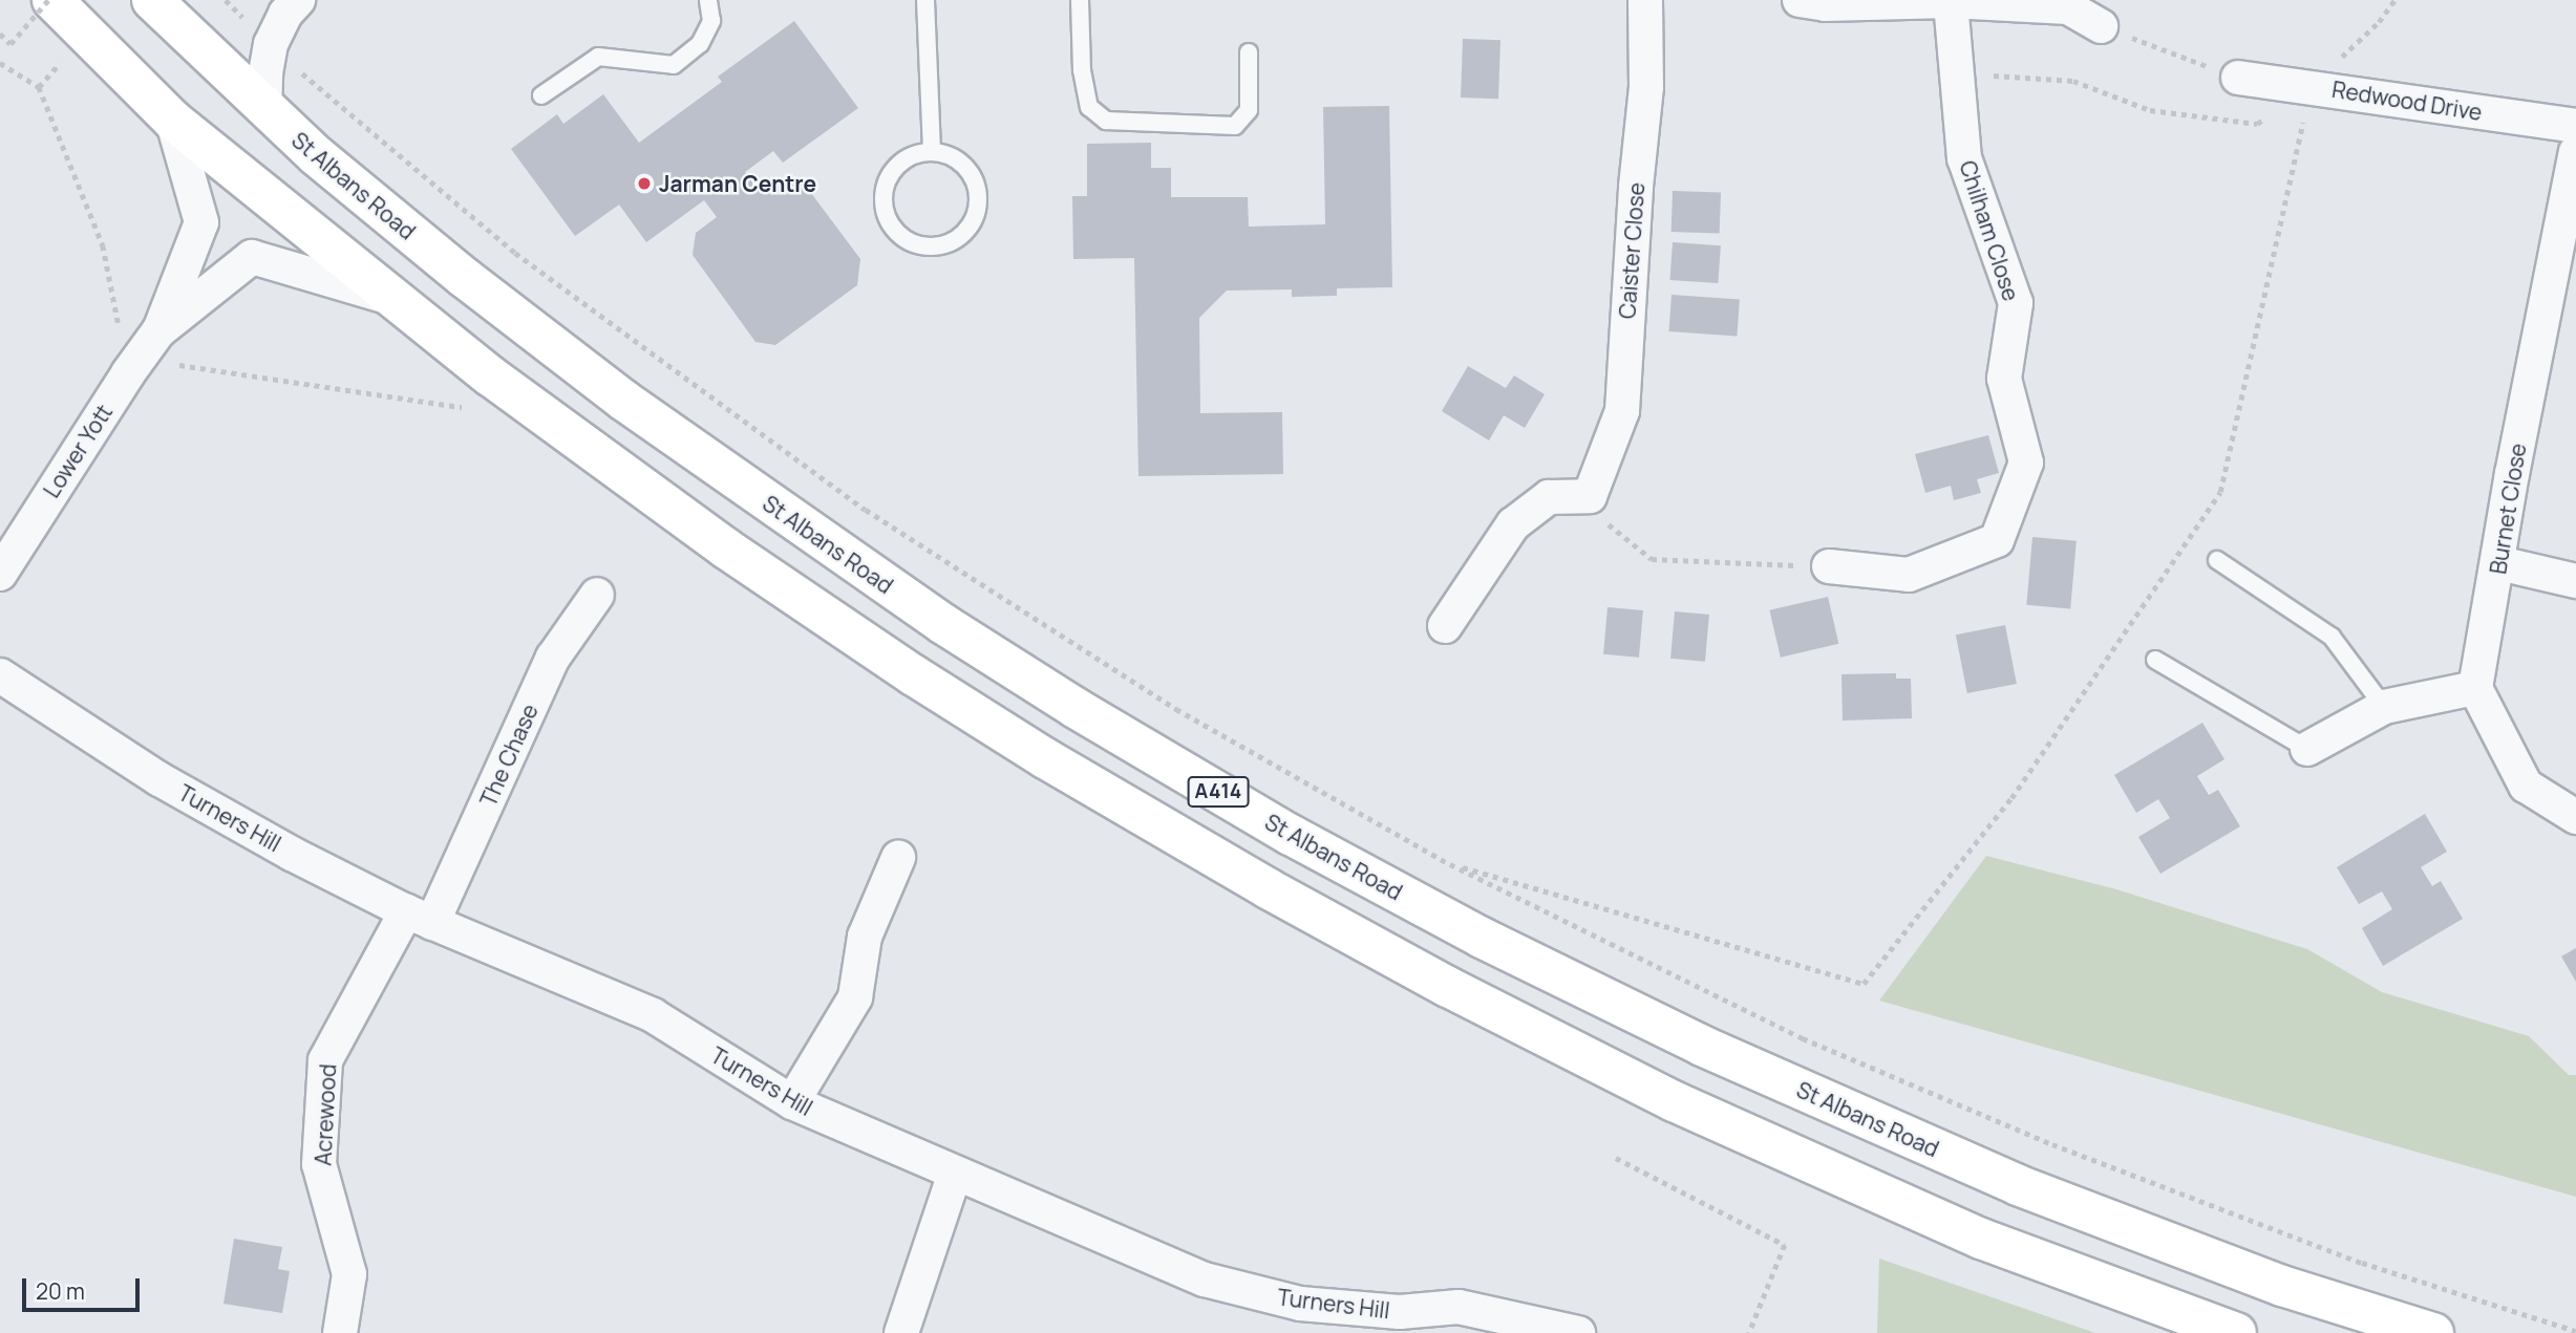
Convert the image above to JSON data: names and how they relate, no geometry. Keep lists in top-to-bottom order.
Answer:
{
  "streets": {
    "main road": ["St Albans Road", "A414"],
    "street": [
      "Redwood Drive",
      "Chilham Close",
      "Caister Close",
      "Lower Yott",
      "Burnet Close",
      "The Chase",
      "Turners Hill",
      "Acrewood"
    ]
  },
  "crossings": [
    ["Lower Yott", "A414"],
    ["The Chase", "Turners Hill"],
    ["The Chase", "Acrewood"],
    ["Turners Hill", "Acrewood"]
  ],
  "places": ["Jarman Centre"],
  "scale_bar": "20 m"
}
